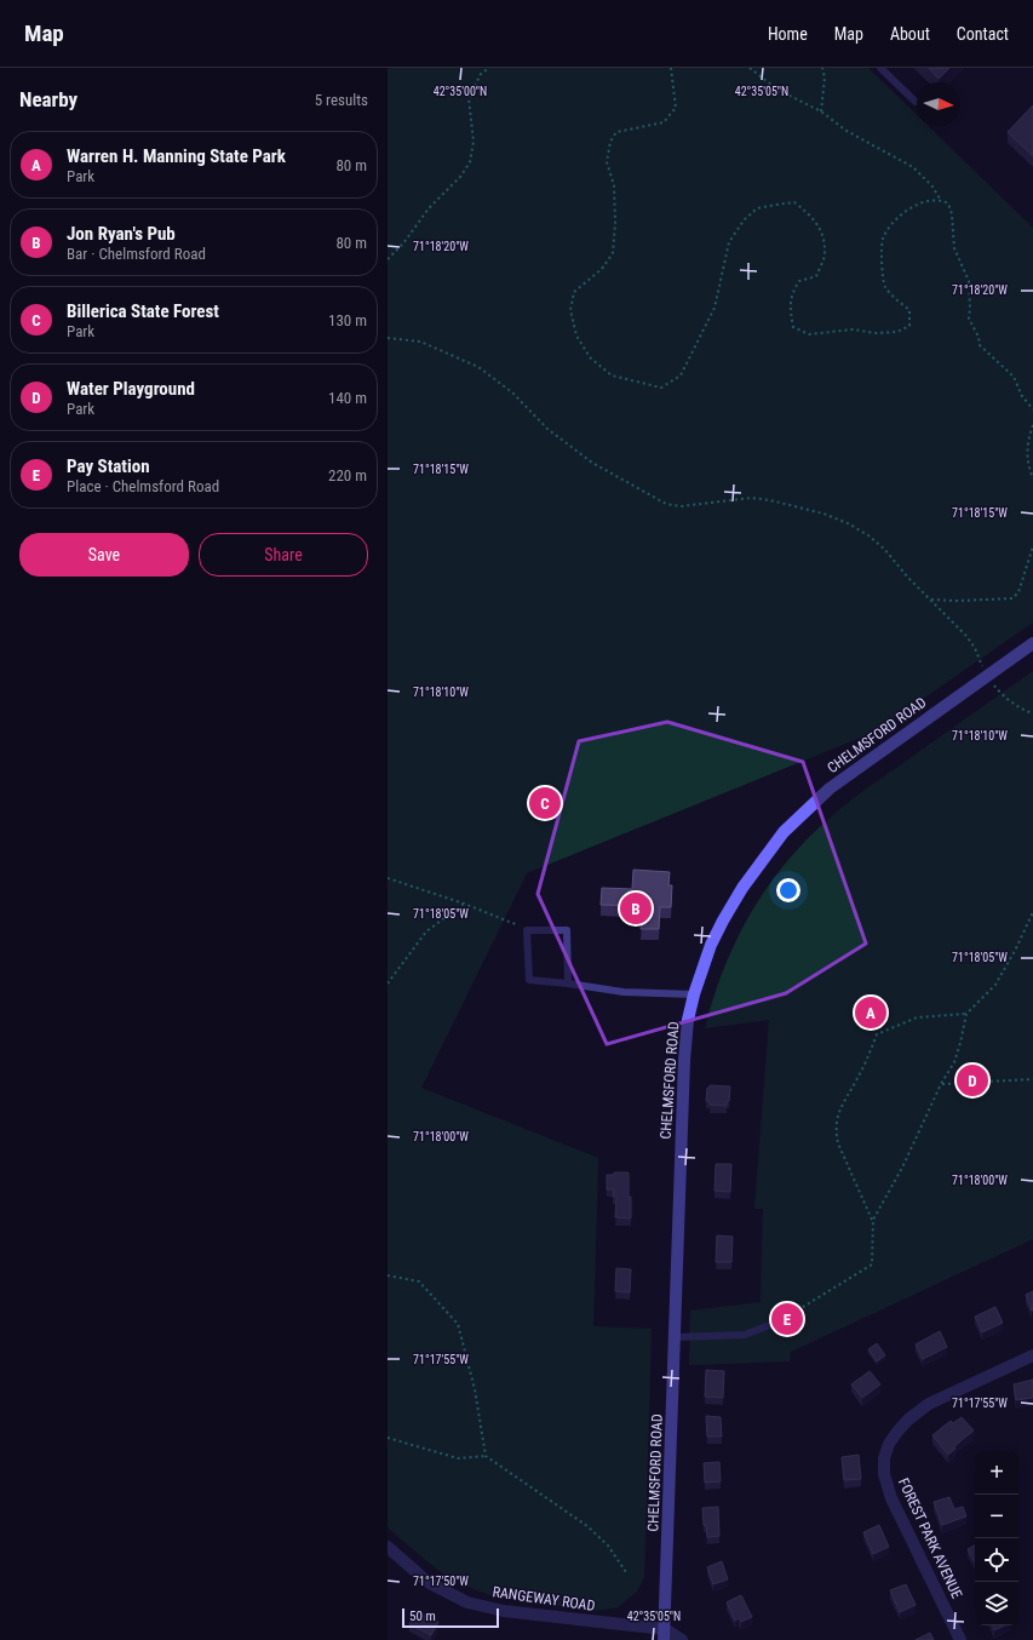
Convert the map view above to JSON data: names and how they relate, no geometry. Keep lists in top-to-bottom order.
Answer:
{
  "streets": {
    "main road": ["CHELMSFORD ROAD"],
    "street": ["FOREST PARK AVENUE", "RANGEWAY ROAD"]
  },
  "crossings": [
    ["CHELMSFORD ROAD", "RANGEWAY ROAD"]
  ],
  "scale_bar": "50 m",
  "north": "right",
  "page": {
    "header": "Map",
    "nav": [
      "Home",
      "Map",
      "About",
      "Contact"
    ],
    "heading": ["Nearby", "5 results"],
    "list": [
      {
        "mark": "A",
        "name": "Warren H. Manning State Park",
        "note": "Park",
        "value": "80 m"
      },
      {
        "mark": "B",
        "name": "Jon Ryan's Pub",
        "note": "Bar · Chelmsford Road",
        "value": "80 m"
      },
      {
        "mark": "C",
        "name": "Billerica State Forest",
        "note": "Park",
        "value": "130 m"
      },
      {
        "mark": "D",
        "name": "Water Playground",
        "note": "Park",
        "value": "140 m"
      },
      {
        "mark": "E",
        "name": "Pay Station",
        "note": "Place · Chelmsford Road",
        "value": "220 m"
      }
    ],
    "buttons": ["Save", "Share"],
    "pins": [
      "C",
      "B",
      "A",
      "D",
      "E"
    ],
    "map_buttons": ["+", "−"],
    "scale": "50 m"
  },
  "coordinates": [
    "42°35'00\"N",
    "42°35'05\"N",
    "71°18'20\"W",
    "71°18'15\"W",
    "71°18'10\"W",
    "71°18'05\"W",
    "71°18'00\"W",
    "71°17'55\"W",
    "71°17'50\"W"
  ]
}
